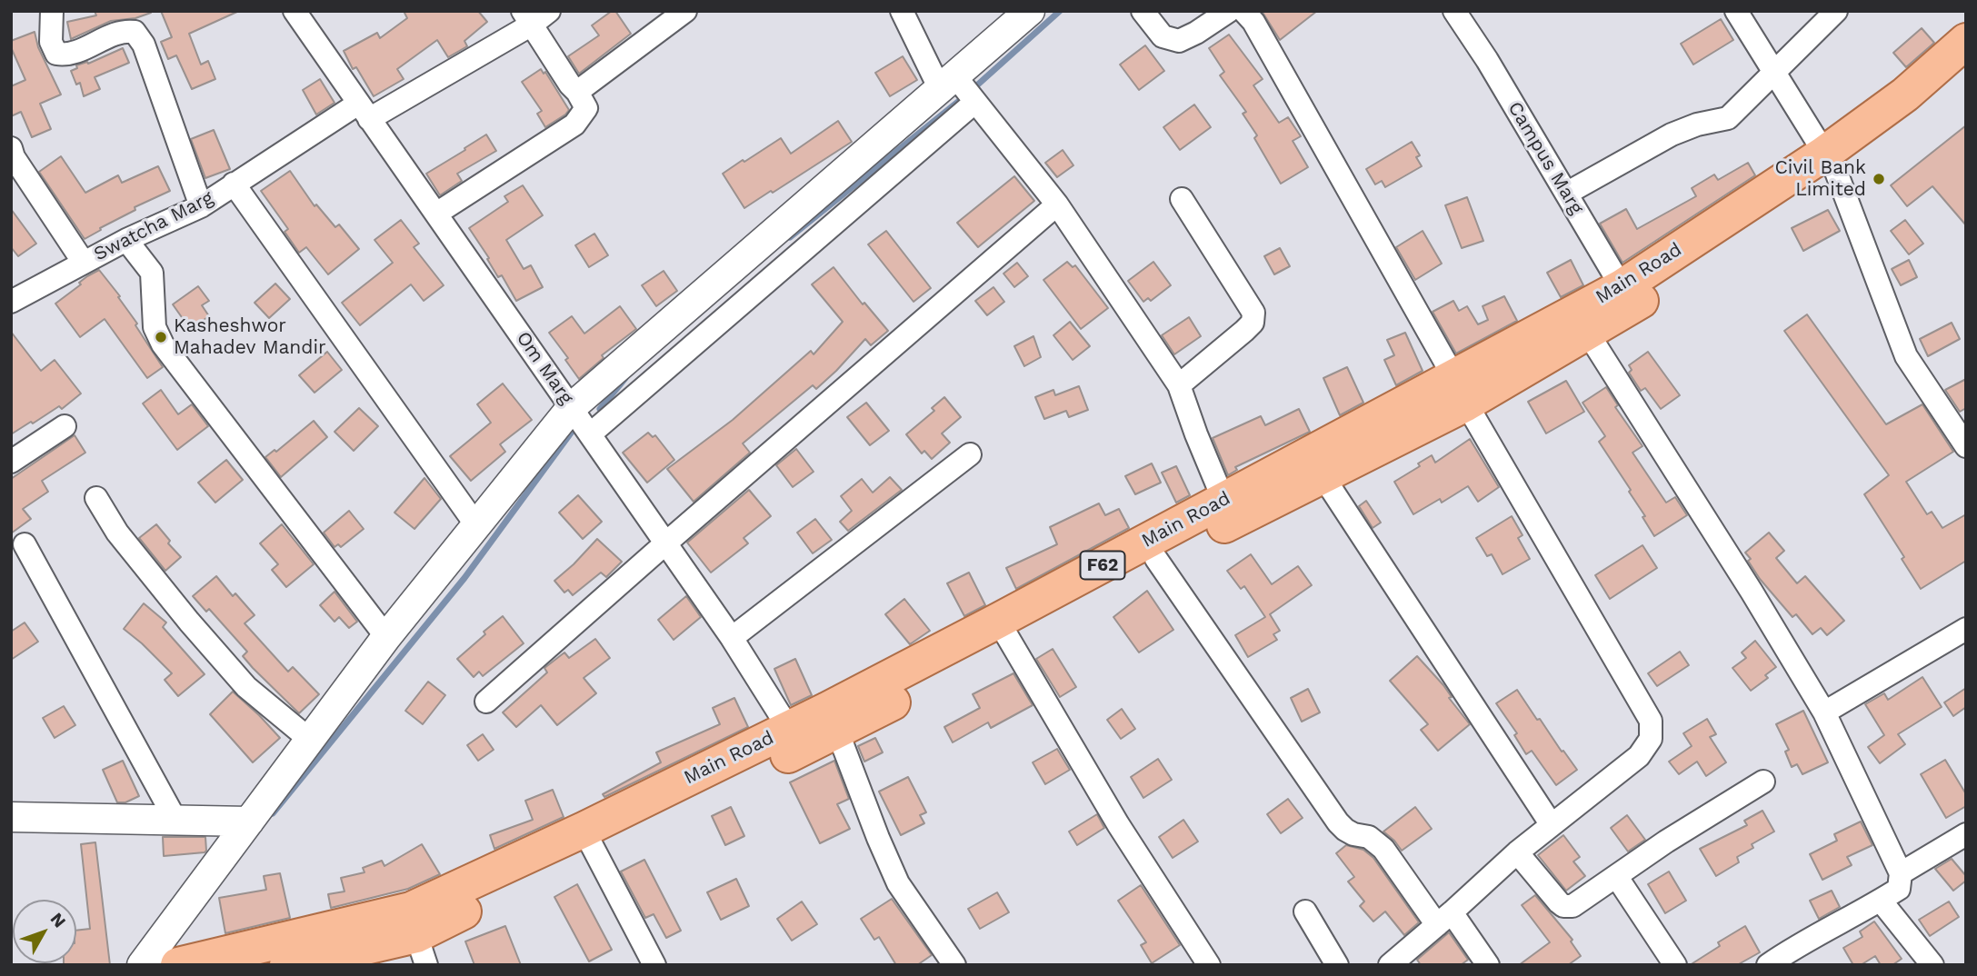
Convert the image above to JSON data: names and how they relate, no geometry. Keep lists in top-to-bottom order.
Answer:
{
  "streets": {
    "main road": ["Main Road", "F62"],
    "street": ["Campus Marg", "Swatcha Marg", "Om Marg"]
  },
  "crossings": [
    ["Campus Marg", "Main Road"],
    ["Swatcha Marg", "Om Marg"],
    ["Main Road", "Om Marg"]
  ],
  "places": ["Civil Bank Limited", "Kasheshwor Mahadev Mandir"],
  "north": "top right"
}
